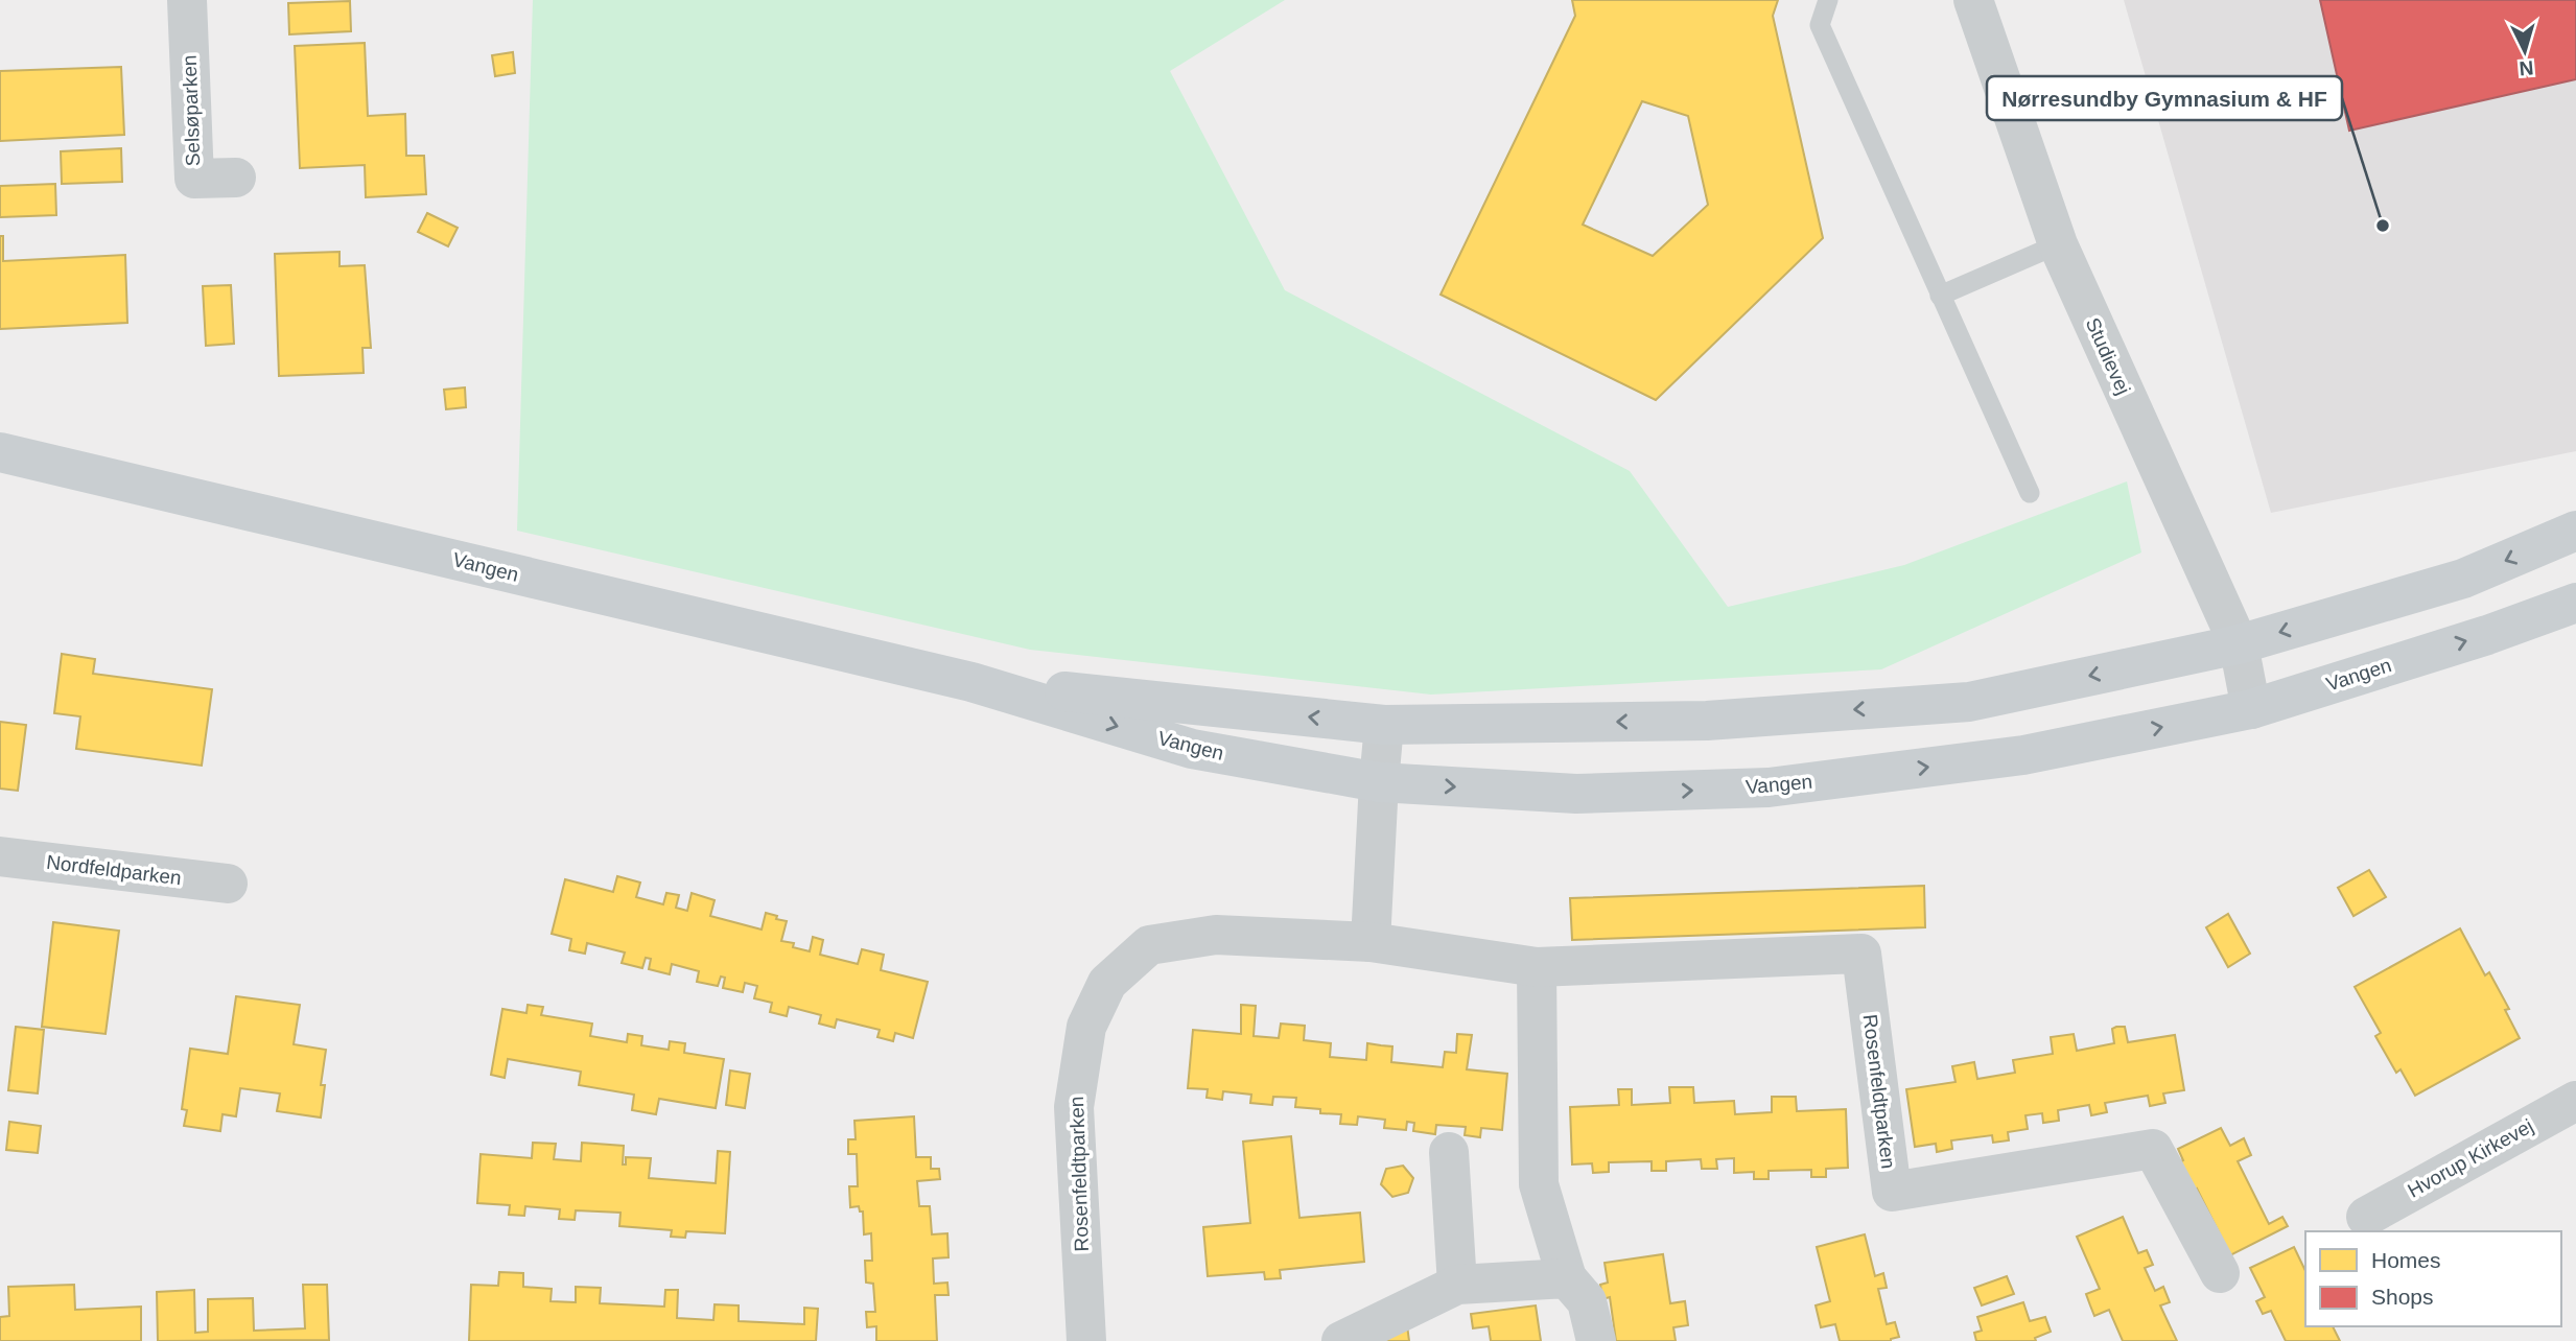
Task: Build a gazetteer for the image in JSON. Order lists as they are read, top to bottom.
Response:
{
  "streets": {
    "street": [
      "Selsøparken",
      "Studievej",
      "Vangen",
      "Nordfeldparken",
      "Rosenfeldtparken",
      "Hvorup Kirkevej"
    ]
  },
  "crossings": [
    ["Studievej", "Vangen"]
  ],
  "places": ["Nørresundby Gymnasium & HF"],
  "legend": ["Homes", "Shops"],
  "north": "bottom"
}
